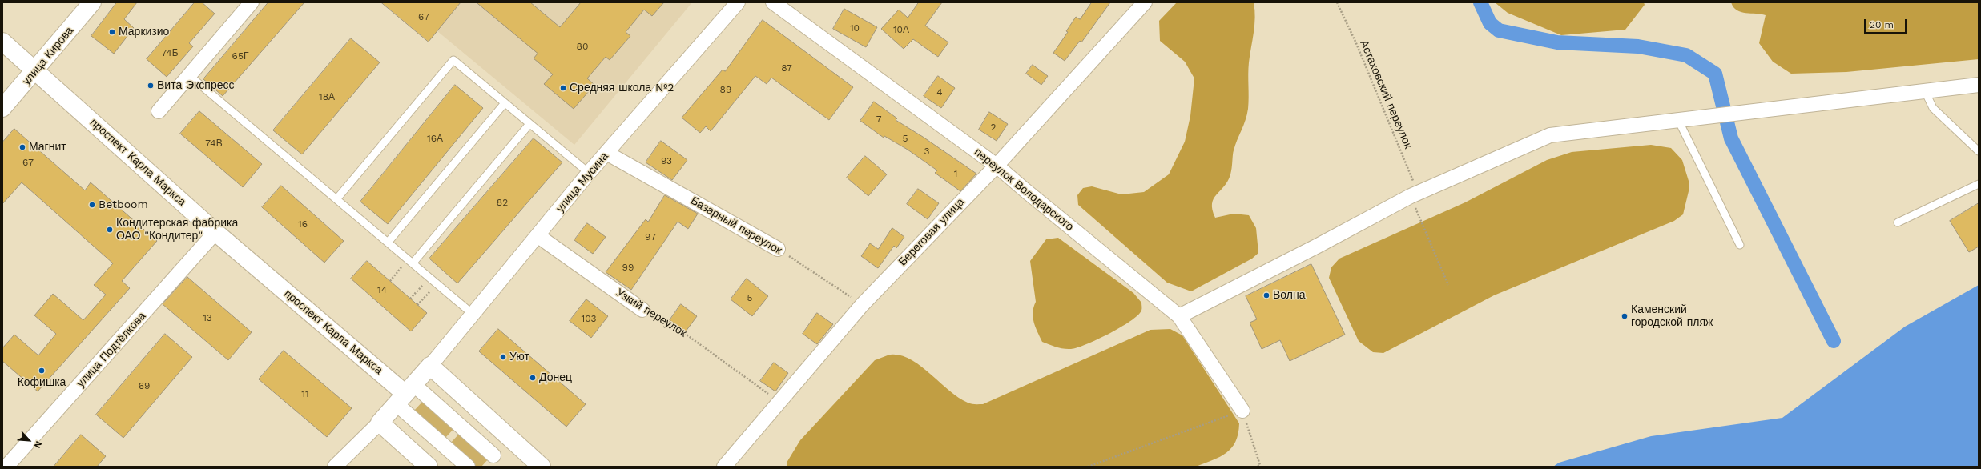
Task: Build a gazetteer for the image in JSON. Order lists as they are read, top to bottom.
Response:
{
  "streets": {
    "street": [
      "улица Кирова",
      "проспект Карла Маркса",
      "улица Мусина",
      "переулок Володарского",
      "Базарный переулок",
      "Береговая улица",
      "Узкий переулок",
      "улица Подтёлкова"
    ],
    "path": ["Астаховский переулок"]
  },
  "crossings": [
    ["улица Кирова", "проспект Карла Маркса"],
    ["проспект Карла Маркса", "улица Подтёлкова"],
    ["улица Мусина", "Базарный переулок"],
    ["улица Мусина", "Узкий переулок"],
    ["переулок Володарского", "Береговая улица"],
    ["Базарный переулок", "Береговая улица"],
    ["Береговая улица", "Узкий переулок"]
  ],
  "places": [
    "Маркизио",
    "Вита Экспресс",
    "Средняя школа №2",
    "Магнит",
    "Betboom",
    "Кондитерская фабрика ОАО \"Кондитер\"",
    "Волна",
    "Каменский городской пляж",
    "Уют",
    "Кофишка",
    "Донец"
  ],
  "house_numbers": [
    "67",
    "10",
    "10А",
    "80",
    "74Б",
    "65Г",
    "87",
    "89",
    "4",
    "18А",
    "7",
    "2",
    "16А",
    "5",
    "74В",
    "3",
    "93",
    "67",
    "1",
    "82",
    "16",
    "97",
    "99",
    "14",
    "5",
    "13",
    "103",
    "69",
    "11"
  ],
  "scale_bar": "20 m",
  "north": "bottom right"
}
